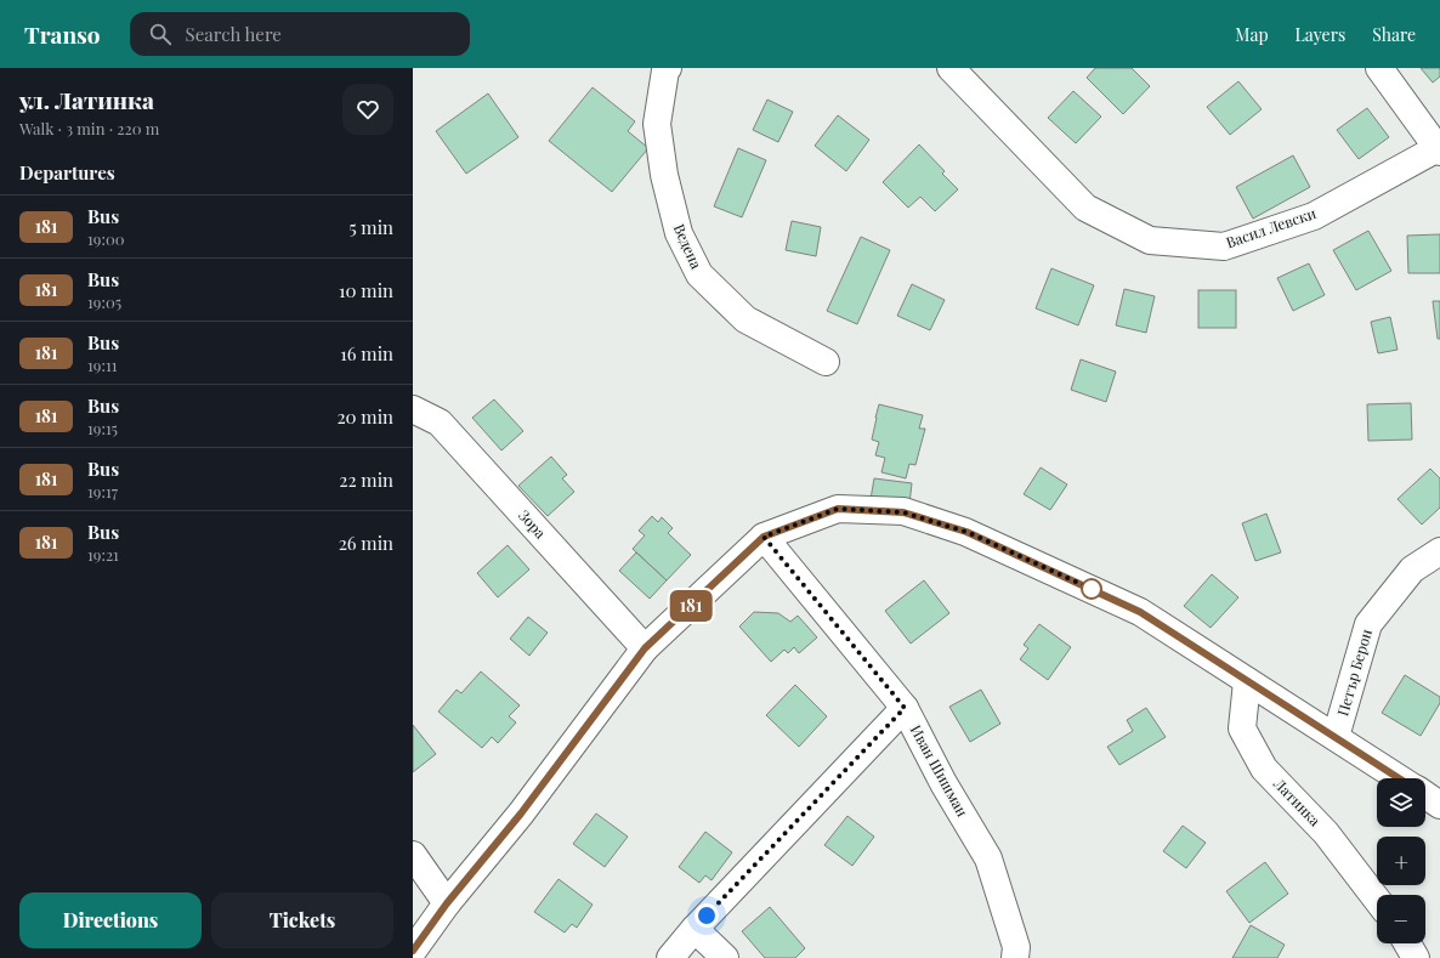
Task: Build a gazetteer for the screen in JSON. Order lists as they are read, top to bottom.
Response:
{
  "streets": {
    "street": [
      "Васил Левски",
      "Ведена",
      "Зора",
      "Петър Берон",
      "Иван Шишман",
      "Латинка"
    ]
  },
  "lines": ["bus line 181"],
  "page": {
    "header": "Transo",
    "search": "Search here",
    "nav": ["Map", "Layers", "Share"],
    "heading": [
      ["ул. Латинка", "Walk · 3 min · 220 m"],
      "Departures"
    ],
    "on_map": "181",
    "list": [
      {
        "mark": "181",
        "name": "Bus",
        "note": "19:00",
        "value": "5 min"
      },
      {
        "mark": "181",
        "name": "Bus",
        "note": "19:05",
        "value": "10 min"
      },
      {
        "mark": "181",
        "name": "Bus",
        "note": "19:11",
        "value": "16 min"
      },
      {
        "mark": "181",
        "name": "Bus",
        "note": "19:15",
        "value": "20 min"
      },
      {
        "mark": "181",
        "name": "Bus",
        "note": "19:17",
        "value": "22 min"
      },
      {
        "mark": "181",
        "name": "Bus",
        "note": "19:21",
        "value": "26 min"
      }
    ],
    "map_buttons": ["+", "−"],
    "buttons": ["Directions", "Tickets"]
  }
}
